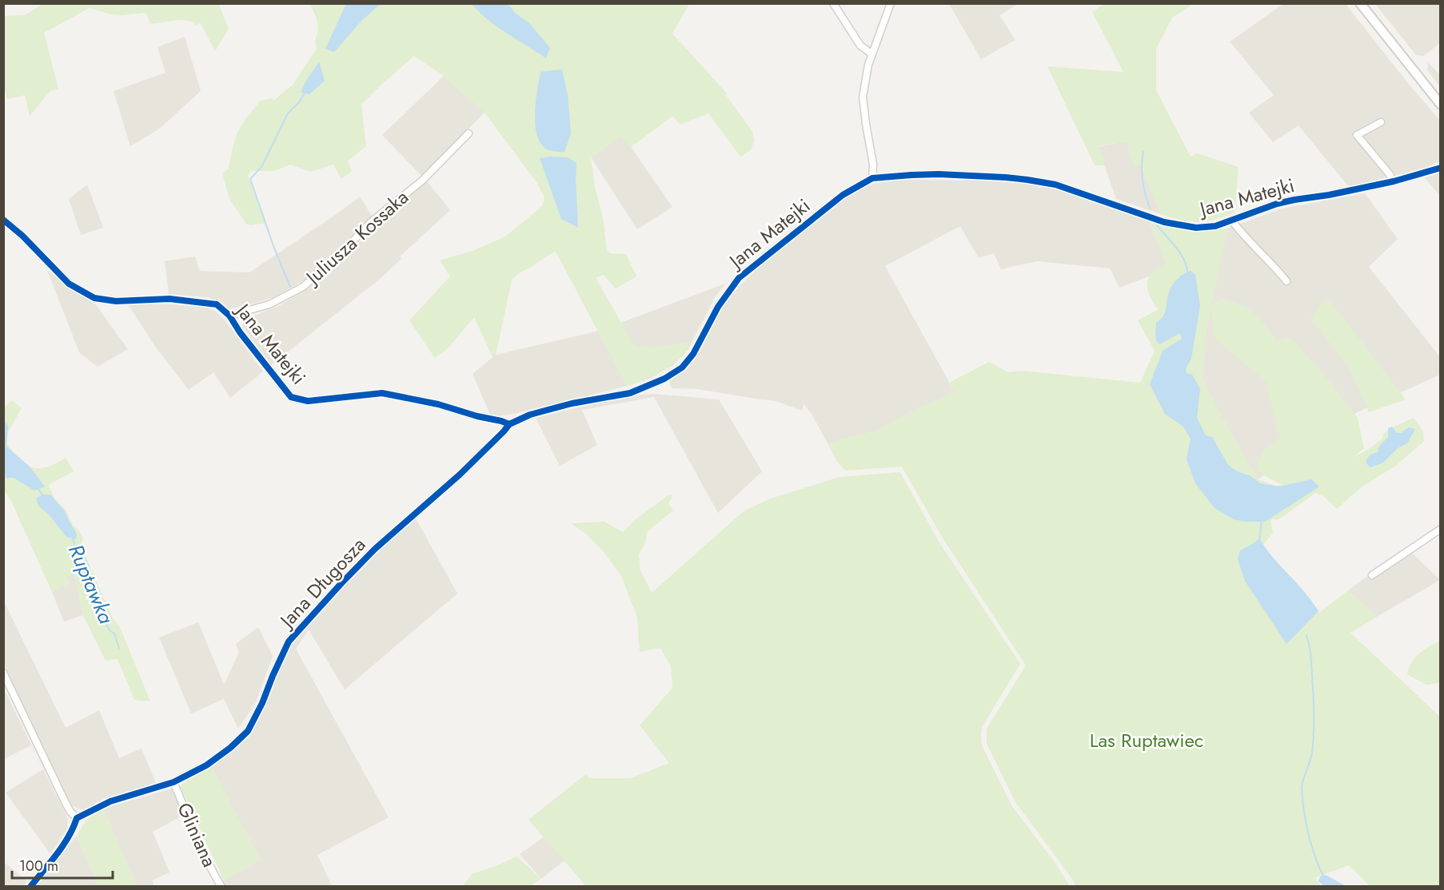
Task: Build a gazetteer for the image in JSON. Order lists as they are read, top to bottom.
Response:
{
  "streets": {
    "street": [
      "Jana Matejki",
      "Juliusza Kossaka",
      "Jana Długosza",
      "Gliniana"
    ]
  },
  "crossings": [
    ["Jana Matejki", "Juliusza Kossaka"],
    ["Jana Matejki", "Jana Długosza"],
    ["Jana Długosza", "Gliniana"]
  ],
  "water": ["Ruptawka"],
  "parks": ["Las Ruptawiec"],
  "scale_bar": "100 m"
}
